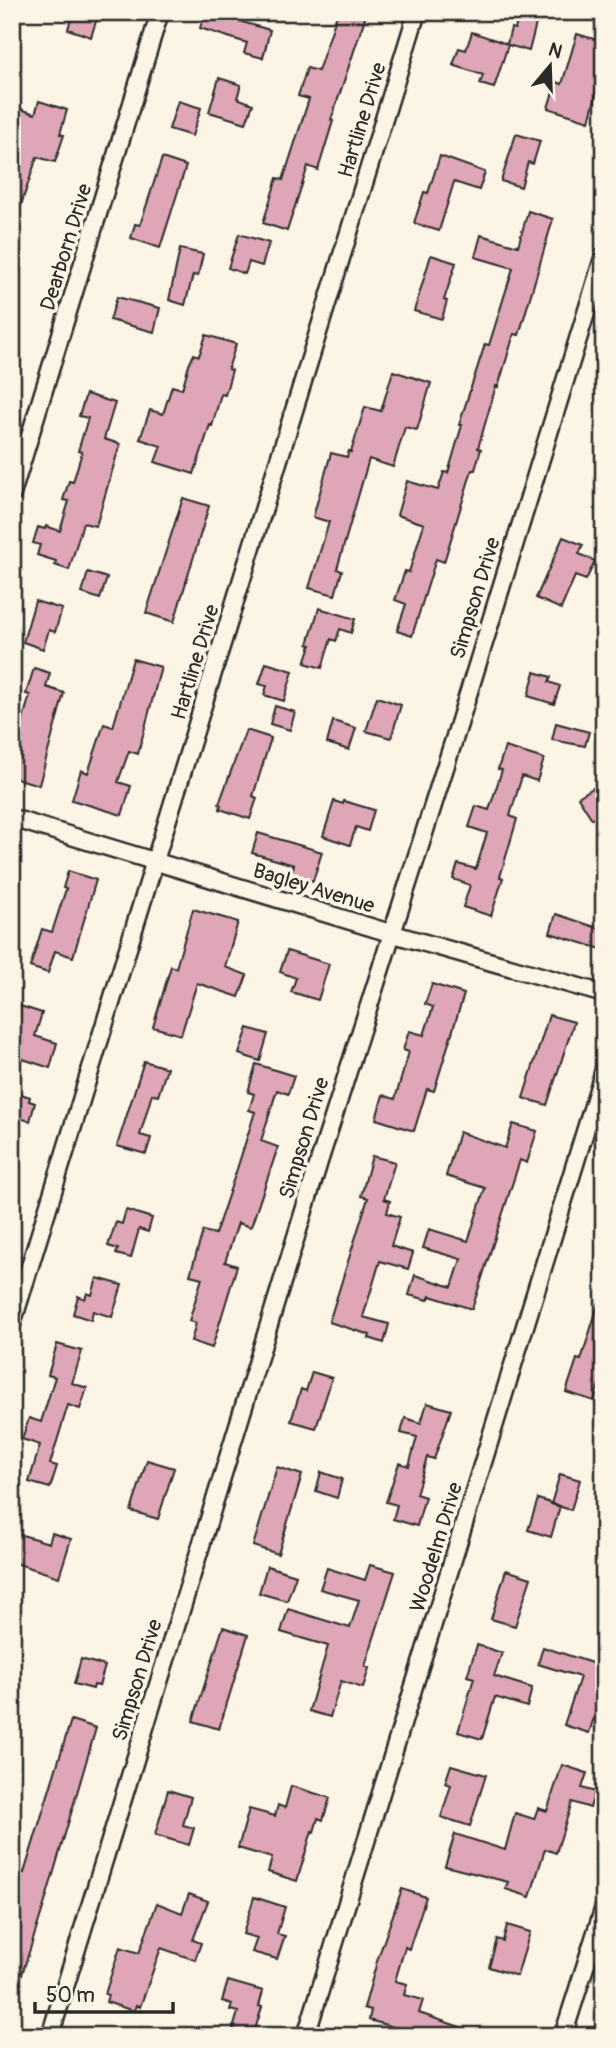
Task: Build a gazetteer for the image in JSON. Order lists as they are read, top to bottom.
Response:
{
  "streets": {
    "street": [
      "Hartline Drive",
      "Dearborn Drive",
      "Simpson Drive",
      "Bagley Avenue",
      "Woodelm Drive"
    ]
  },
  "crossings": [
    ["Hartline Drive", "Bagley Avenue"],
    ["Simpson Drive", "Bagley Avenue"]
  ],
  "scale_bar": "50 m",
  "north": "top"
}
